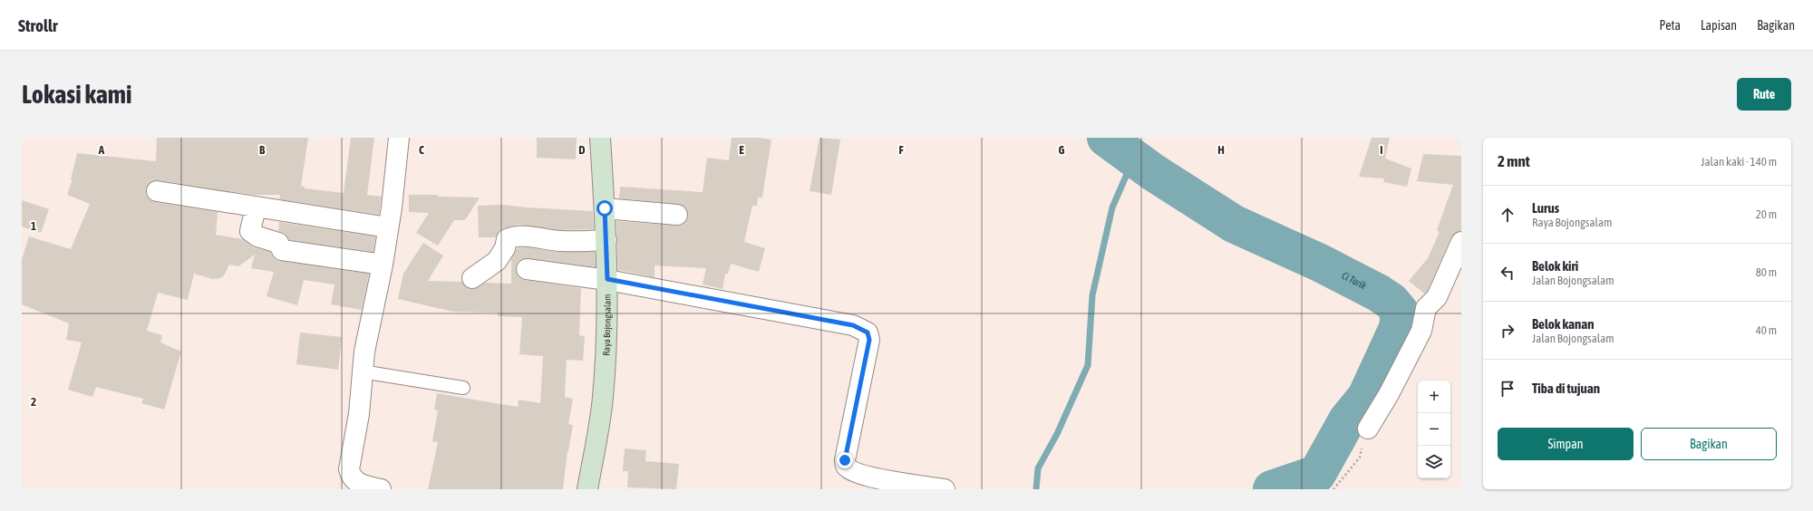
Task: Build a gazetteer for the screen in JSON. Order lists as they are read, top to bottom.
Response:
{
  "streets": {
    "main road": ["Raya Bojongsalam"]
  },
  "water": ["Ci Tarik"],
  "page": {
    "header": "Strollr",
    "nav": ["Peta", "Lapisan", "Bagikan"],
    "buttons": [
      "Rute",
      ["Simpan", "Bagikan"]
    ],
    "title": "Lokasi kami",
    "heading": ["2 mnt", "Jalan kaki · 140 m"],
    "list": [
      ["Lurus", "Raya Bojongsalam", "20 m"],
      ["Belok kiri", "Jalan Bojongsalam", "80 m"],
      ["Belok kanan", "Jalan Bojongsalam", "40 m"],
      "Tiba di tujuan"
    ],
    "map_buttons": ["+", "−"]
  },
  "grid": {
    "columns": [
      "A",
      "B",
      "C",
      "D",
      "E",
      "F",
      "G",
      "H",
      "I"
    ],
    "rows": ["1", "2"]
  }
}
